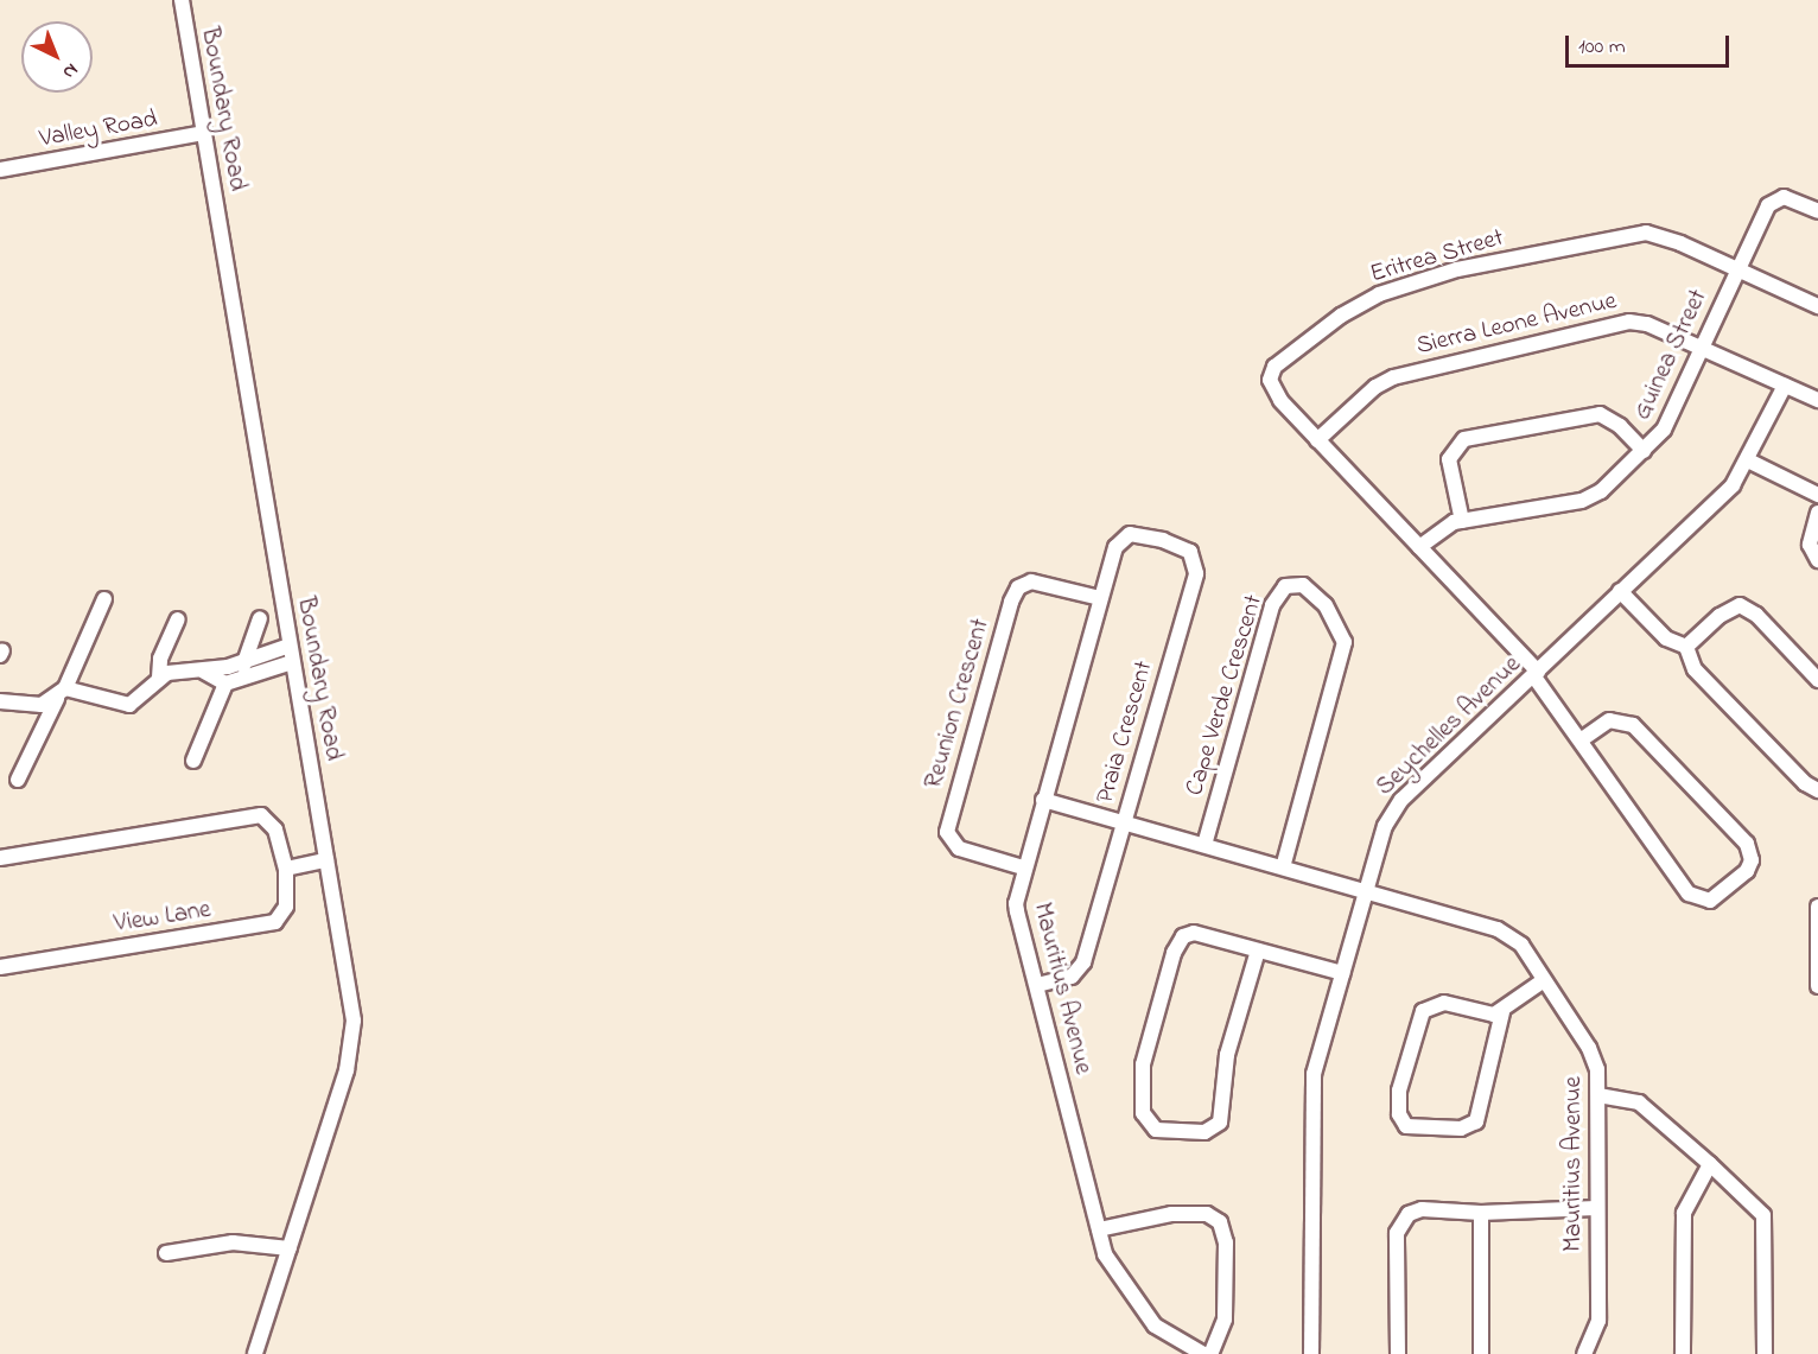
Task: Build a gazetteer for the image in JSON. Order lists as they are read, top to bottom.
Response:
{
  "streets": {
    "street": [
      "Boundary Road",
      "Valley Road",
      "Eritrea Street",
      "Sierra Leone Avenue",
      "Guinea Street",
      "Cape Verde Crescent",
      "Reunion Crescent",
      "Seychelles Avenue",
      "Praia Crescent",
      "View Lane",
      "Mauritius Avenue"
    ]
  },
  "crossings": [
    ["Boundary Road", "Valley Road"],
    ["Eritrea Street", "Sierra Leone Avenue"],
    ["Eritrea Street", "Guinea Street"],
    ["Eritrea Street", "Seychelles Avenue"],
    ["Sierra Leone Avenue", "Guinea Street"],
    ["Sierra Leone Avenue", "Seychelles Avenue"],
    ["Cape Verde Crescent", "Mauritius Avenue"],
    ["Reunion Crescent", "Mauritius Avenue"],
    ["Seychelles Avenue", "Mauritius Avenue"],
    ["Praia Crescent", "Mauritius Avenue"]
  ],
  "scale_bar": "100 m",
  "north": "bottom right"
}
